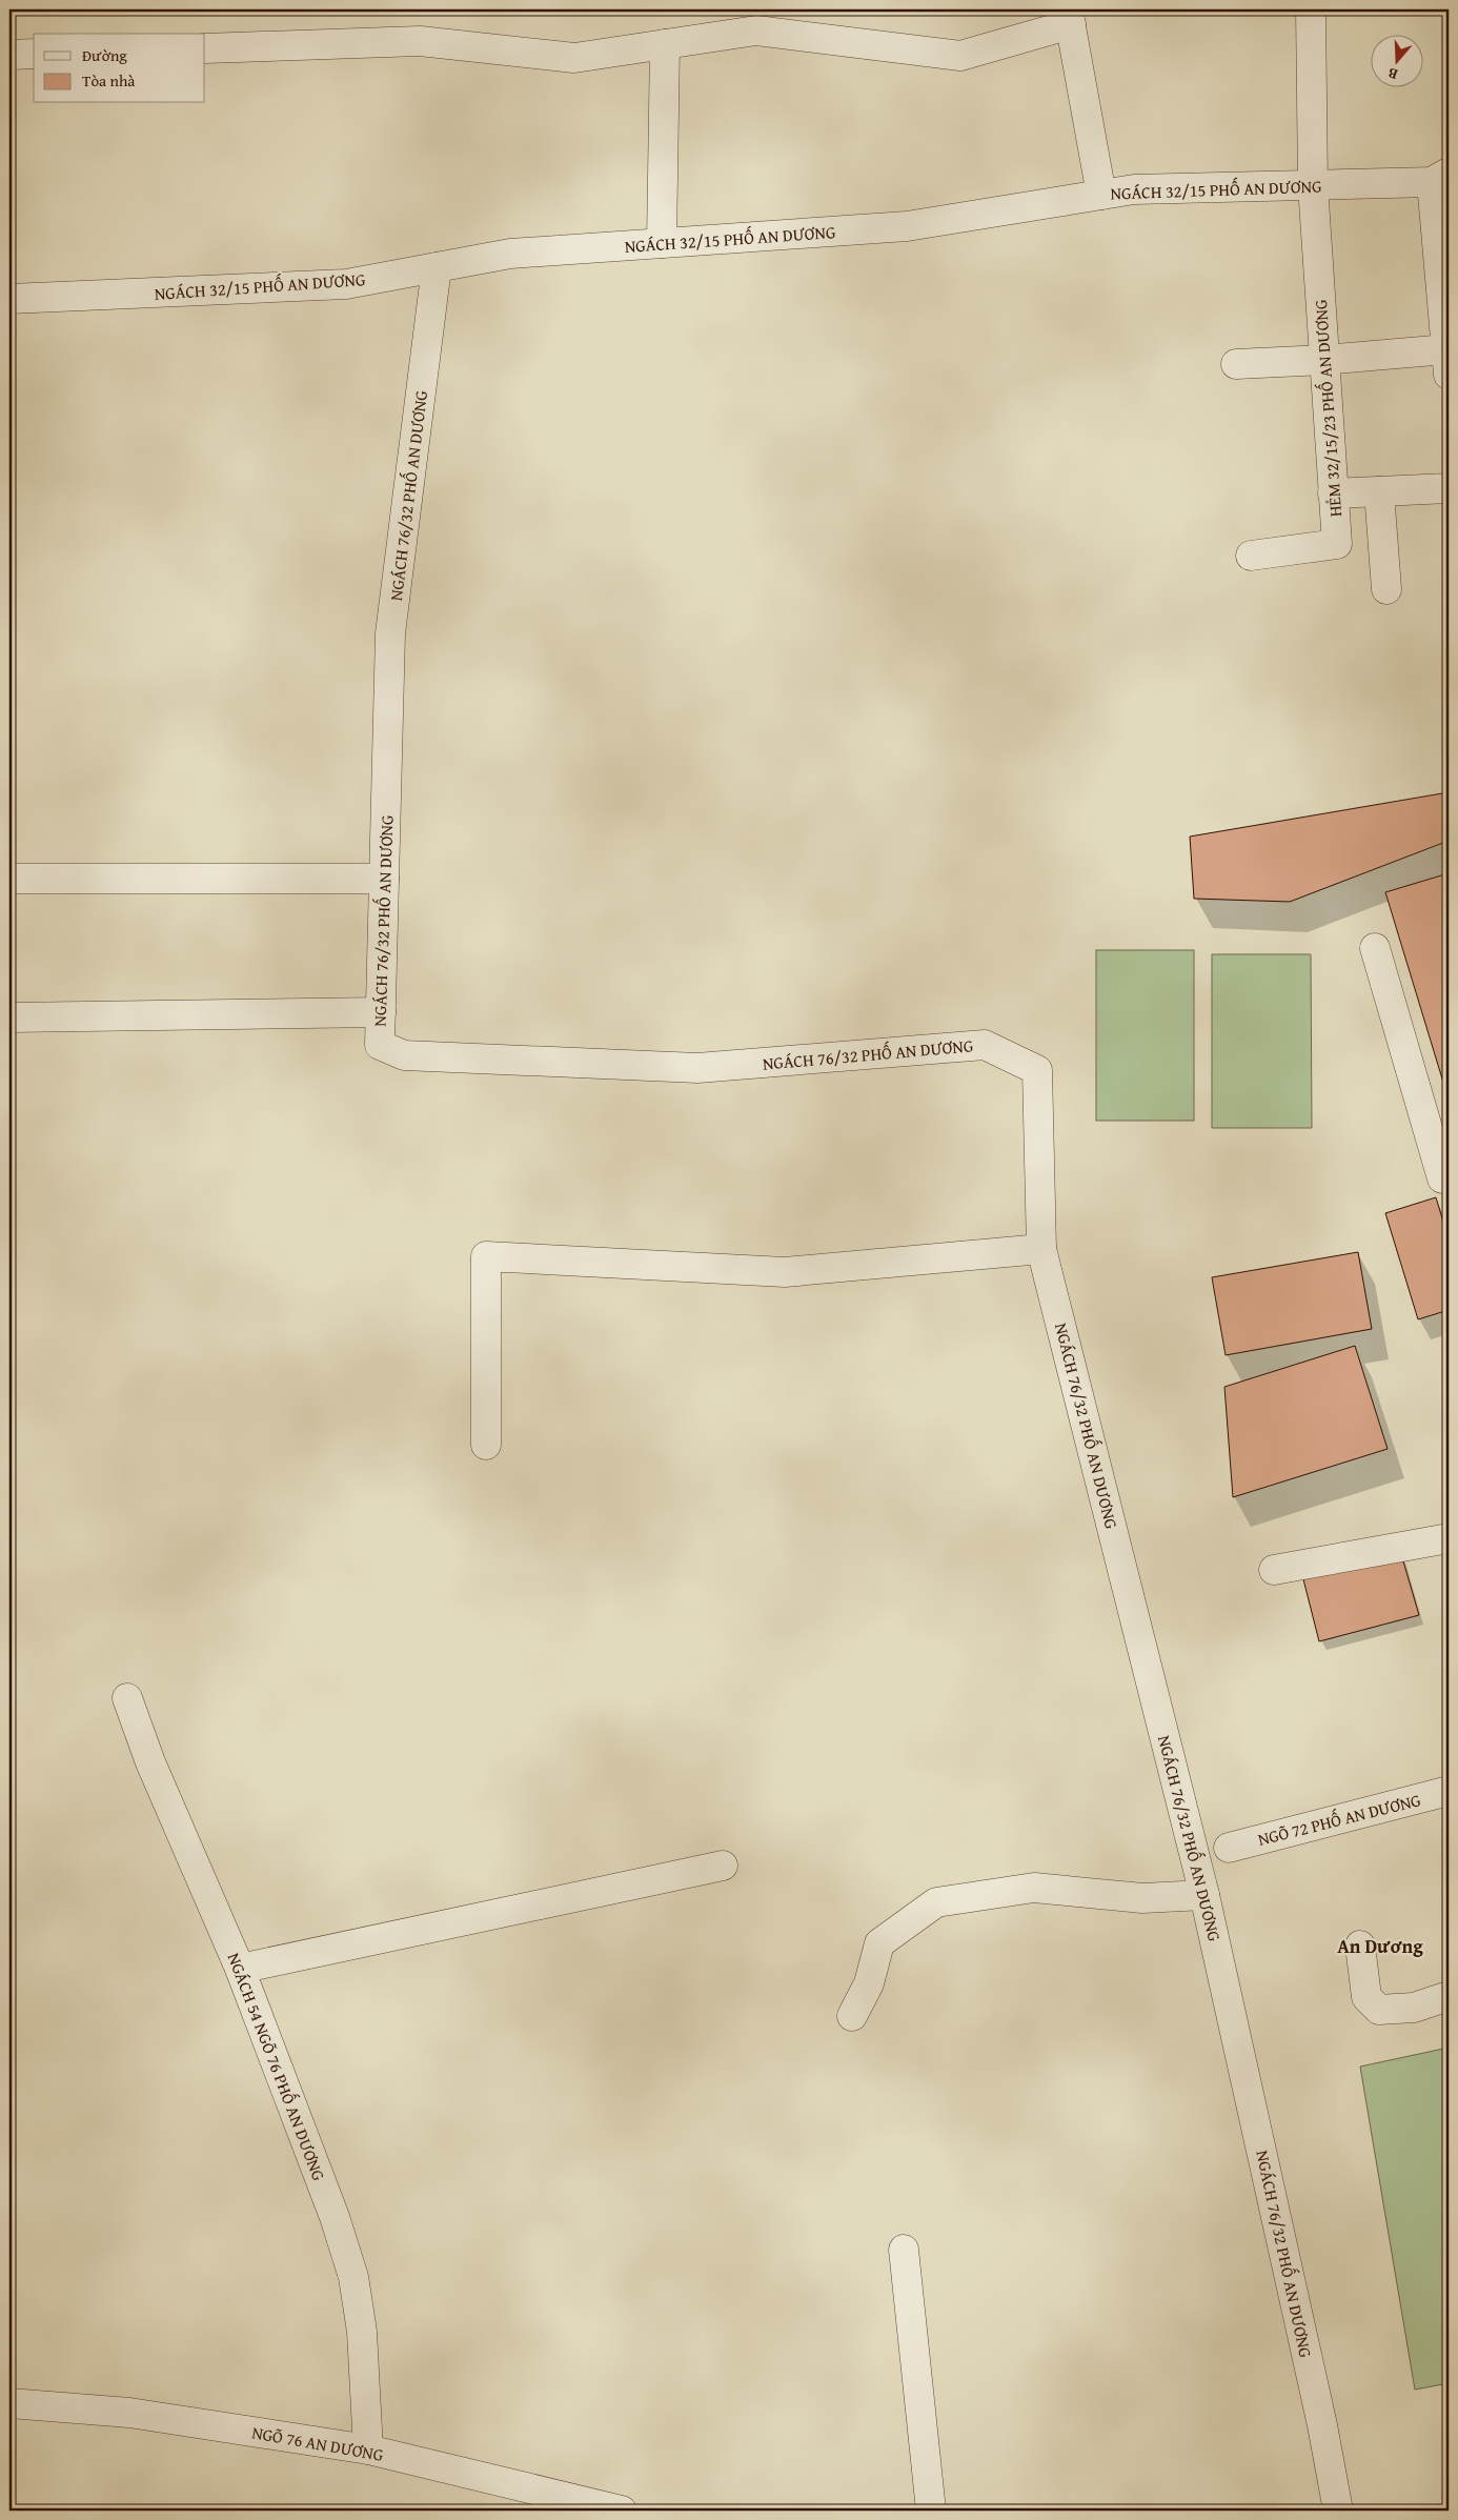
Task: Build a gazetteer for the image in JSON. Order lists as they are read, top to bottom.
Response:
{
  "streets": {
    "street": [
      "NGÁCH 32/15 PHỐ AN DƯƠNG",
      "HẺM 32/15/23 PHỐ AN DƯƠNG",
      "NGÁCH 76/32 PHỐ AN DƯƠNG",
      "NGÕ 72 PHỐ AN DƯƠNG",
      "NGÁCH 54 NGÕ 76 PHỐ AN DƯƠNG",
      "NGÕ 76 AN DƯƠNG"
    ]
  },
  "crossings": [
    ["NGÁCH 32/15 PHỐ AN DƯƠNG", "HẺM 32/15/23 PHỐ AN DƯƠNG"],
    ["NGÁCH 32/15 PHỐ AN DƯƠNG", "NGÁCH 76/32 PHỐ AN DƯƠNG"],
    ["NGÁCH 54 NGÕ 76 PHỐ AN DƯƠNG", "NGÕ 76 AN DƯƠNG"]
  ],
  "districts": ["An Dương"],
  "legend": ["Đường", "Tòa nhà"],
  "north": "bottom"
}
